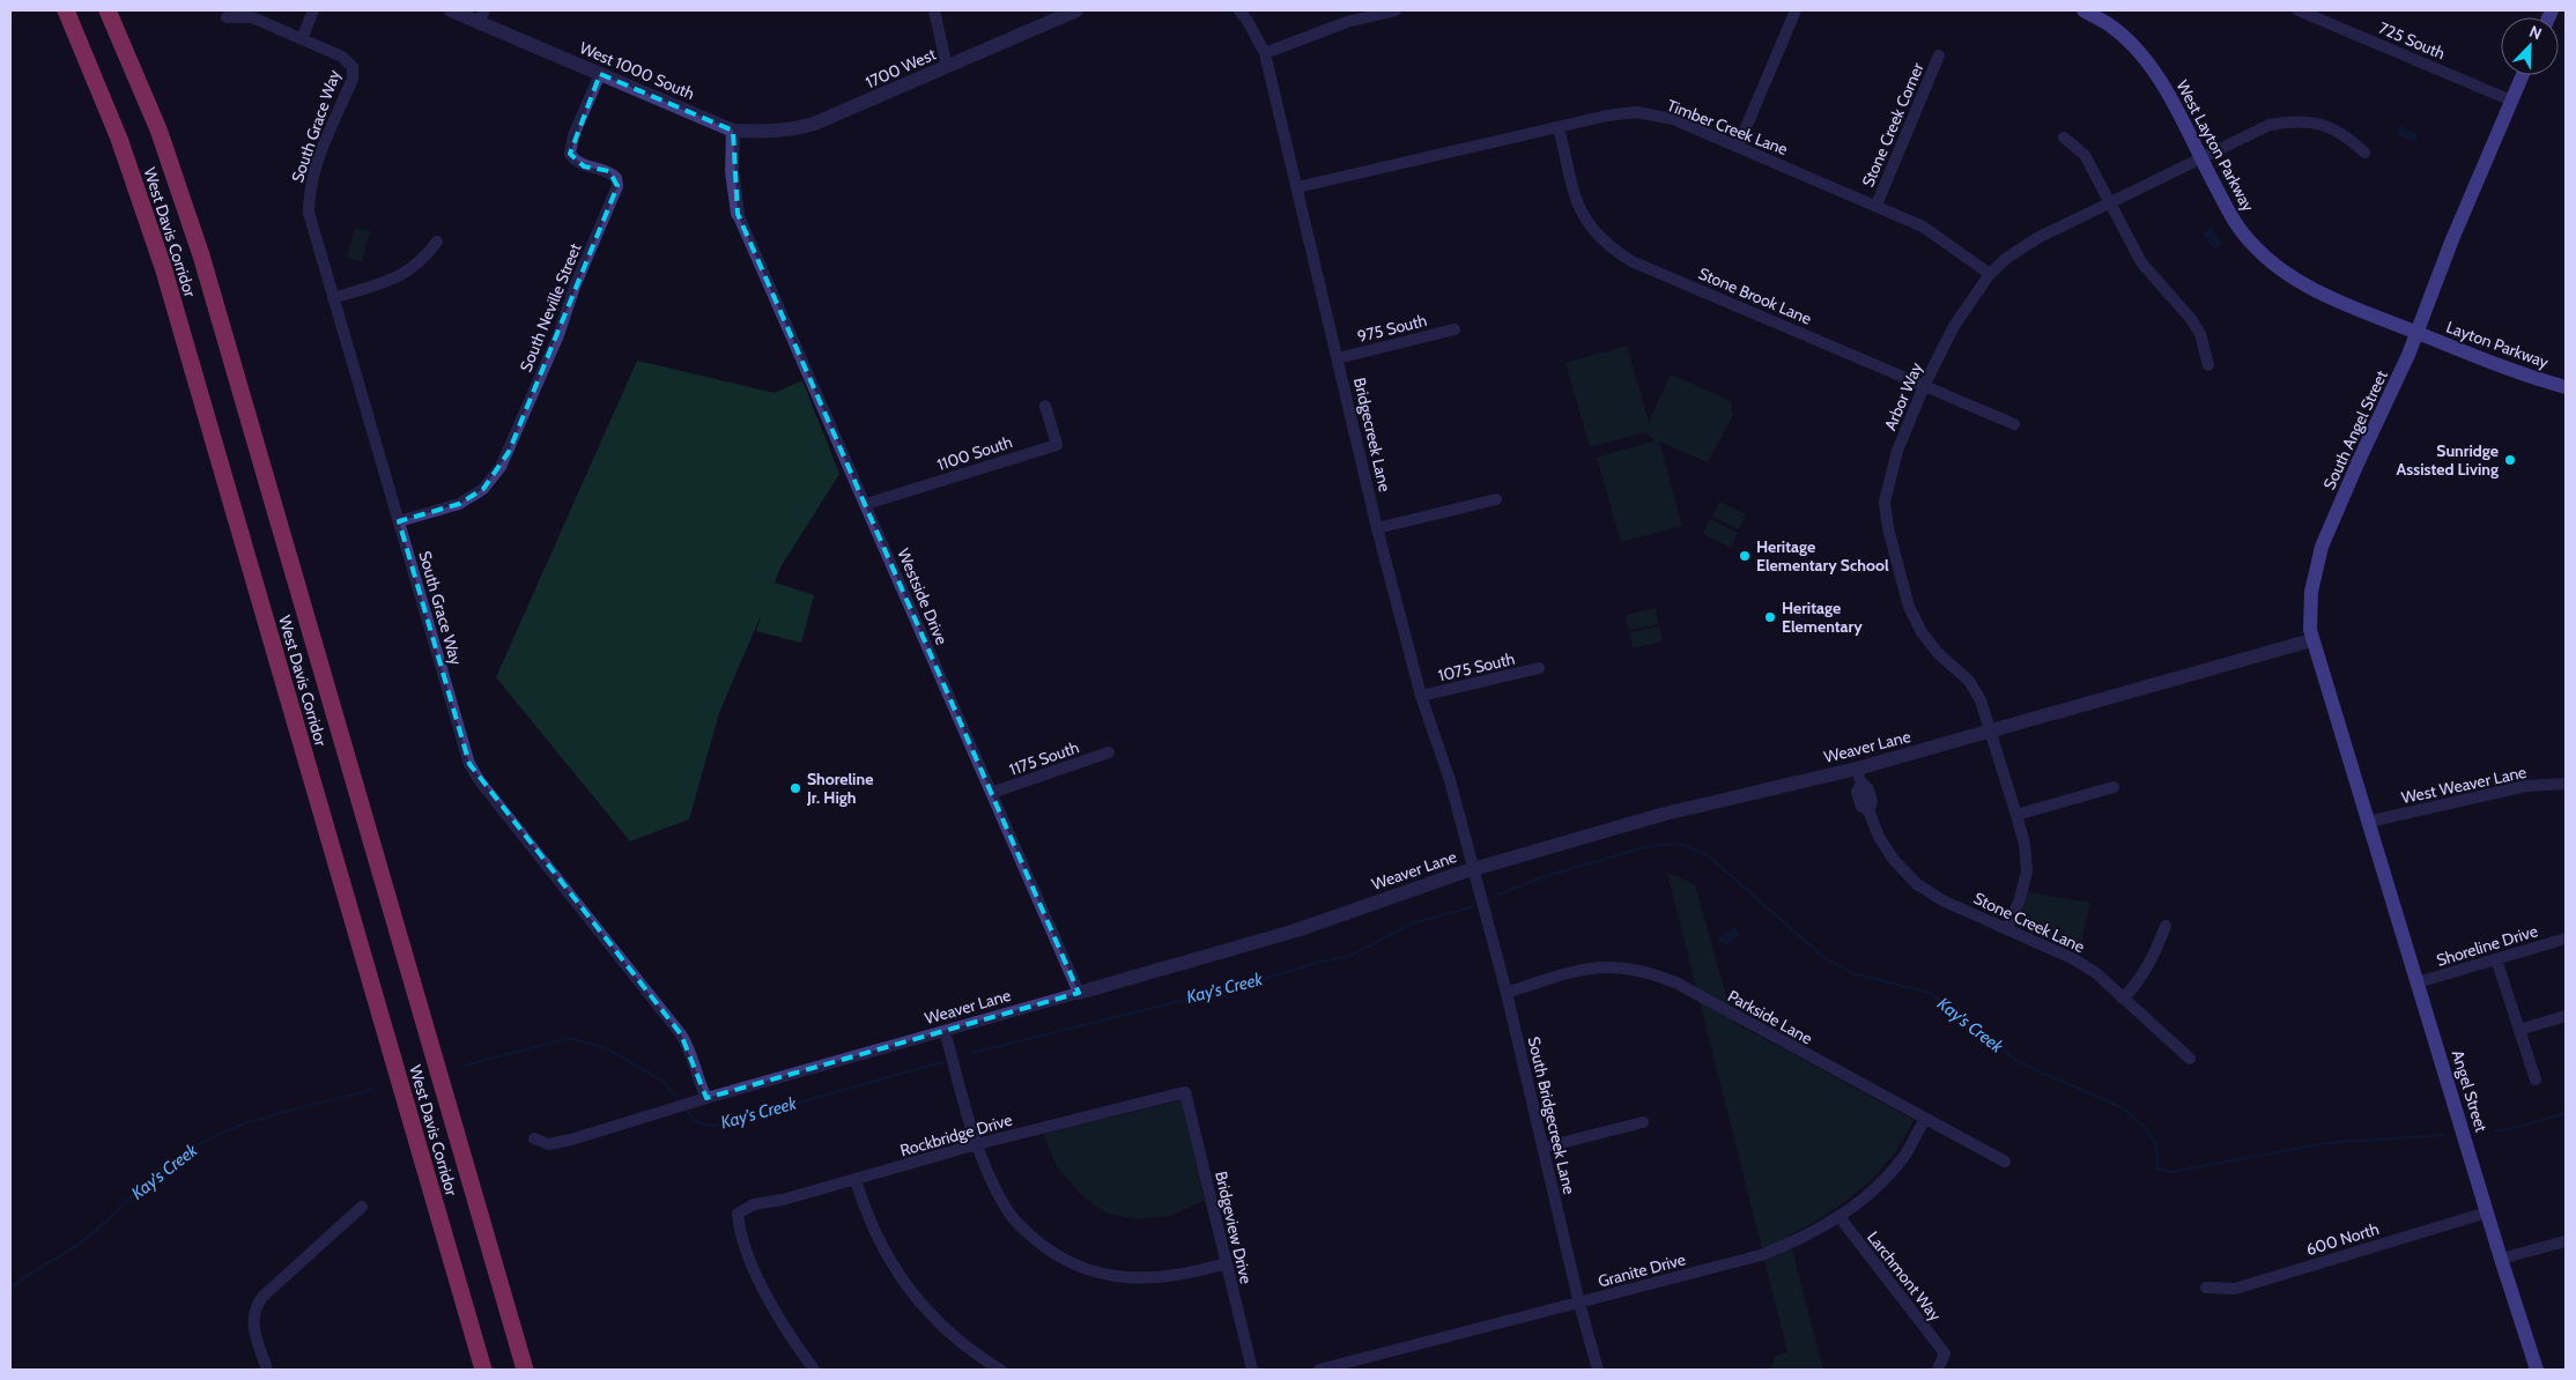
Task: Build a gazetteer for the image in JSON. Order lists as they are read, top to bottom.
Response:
{
  "streets": {
    "highway": ["West Davis Corridor"],
    "main road": [
      "West Layton Parkway",
      "Layton Parkway",
      "South Angel Street",
      "Angel Street"
    ],
    "street": [
      "725 South",
      "1700 West",
      "West 1000 South",
      "Stone Creek Corner",
      "South Grace Way",
      "Timber Creek Lane",
      "Stone Brook Lane",
      "South Neville Street",
      "975 South",
      "Arbor Way",
      "Bridgecreek Lane",
      "1100 South",
      "Westside Drive",
      "1075 South",
      "Weaver Lane",
      "1175 South",
      "West Weaver Lane",
      "Stone Creek Lane",
      "Shoreline Drive",
      "Parkside Lane",
      "South Bridgecreek Lane",
      "Rockbridge Drive",
      "Bridgeview Drive",
      "600 North",
      "Granite Drive",
      "Larchmont Way"
    ]
  },
  "crossings": [
    ["725 South", "South Angel Street"],
    ["1700 West", "West 1000 South"],
    ["West 1000 South", "South Neville Street"],
    ["Stone Creek Corner", "Timber Creek Lane"],
    ["South Grace Way", "South Neville Street"],
    ["South Grace Way", "Weaver Lane"],
    ["Timber Creek Lane", "Stone Brook Lane"],
    ["Timber Creek Lane", "Arbor Way"],
    ["Timber Creek Lane", "Bridgecreek Lane"],
    ["West Layton Parkway", "Layton Parkway"],
    ["West Layton Parkway", "Arbor Way"],
    ["West Layton Parkway", "South Angel Street"],
    ["Stone Brook Lane", "Arbor Way"],
    ["975 South", "Bridgecreek Lane"],
    ["Layton Parkway", "South Angel Street"],
    ["Arbor Way", "Weaver Lane"],
    ["Arbor Way", "Stone Creek Lane"],
    ["South Angel Street", "Weaver Lane"],
    ["South Angel Street", "West Weaver Lane"],
    ["South Angel Street", "Angel Street"],
    ["Bridgecreek Lane", "1075 South"],
    ["Bridgecreek Lane", "Weaver Lane"],
    ["Bridgecreek Lane", "South Bridgecreek Lane"],
    ["1100 South", "Westside Drive"],
    ["Westside Drive", "Weaver Lane"],
    ["Westside Drive", "1175 South"],
    ["Weaver Lane", "Stone Creek Lane"],
    ["Weaver Lane", "South Bridgecreek Lane"],
    ["West Weaver Lane", "Angel Street"],
    ["Shoreline Drive", "Angel Street"],
    ["Parkside Lane", "South Bridgecreek Lane"],
    ["Parkside Lane", "Granite Drive"],
    ["Angel Street", "600 North"],
    ["South Bridgecreek Lane", "Granite Drive"],
    ["Rockbridge Drive", "Bridgeview Drive"],
    ["Granite Drive", "Larchmont Way"]
  ],
  "water": ["Kay's Creek"],
  "places": [
    "Sunridge Assisted Living",
    "Heritage Elementary School",
    "Heritage Elementary",
    "Shoreline Jr. High"
  ],
  "north": "top right"
}
